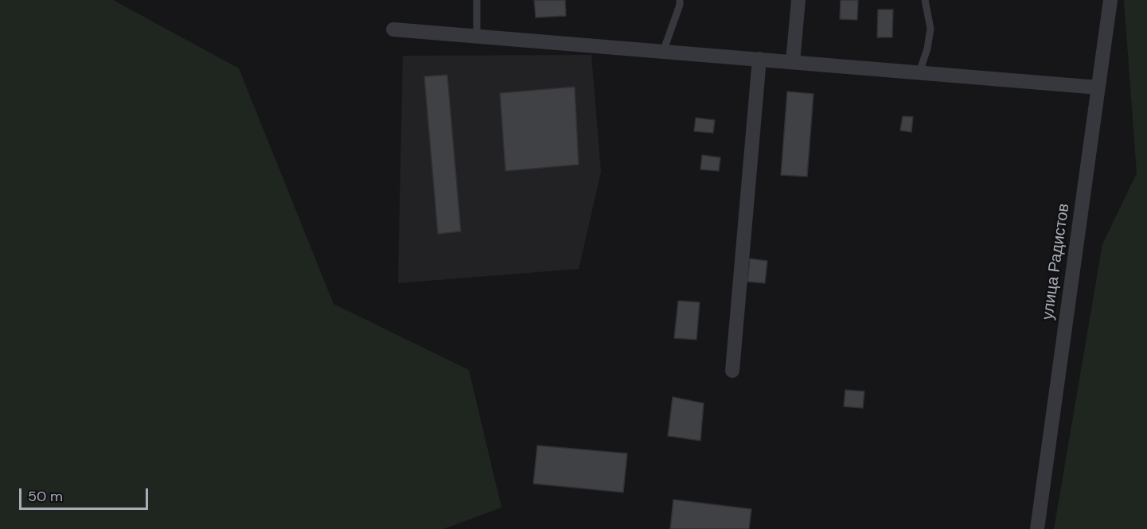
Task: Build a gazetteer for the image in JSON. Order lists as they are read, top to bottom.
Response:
{
  "streets": {
    "street": ["улица Радистов"]
  },
  "scale_bar": "50 m"
}
